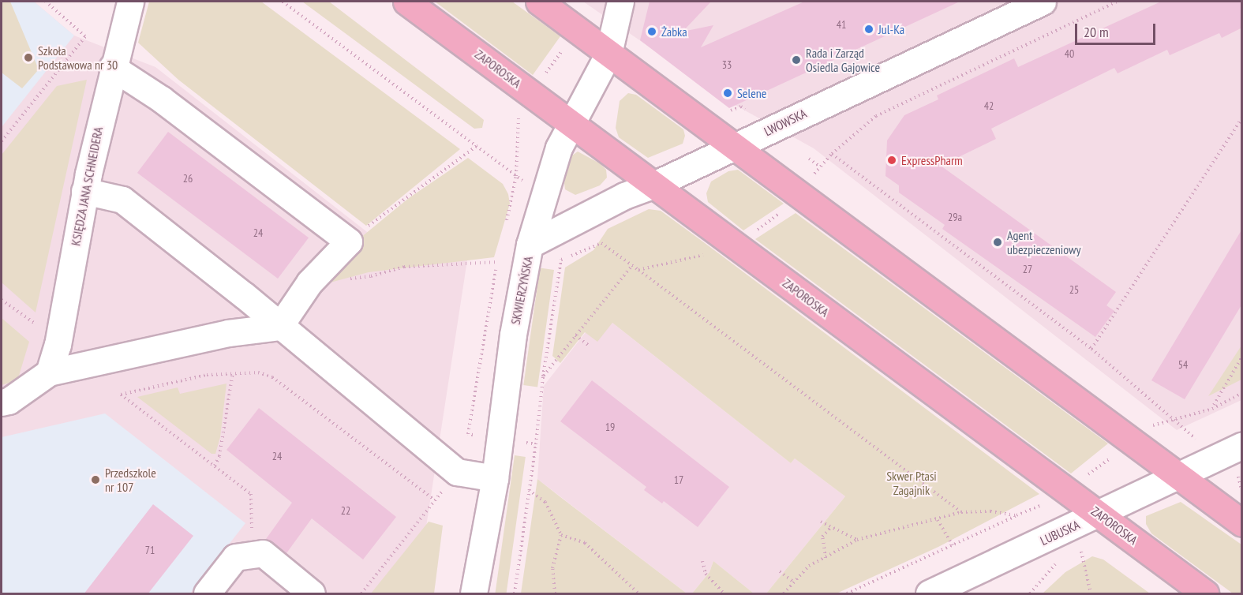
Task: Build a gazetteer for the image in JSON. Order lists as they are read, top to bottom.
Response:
{
  "streets": {
    "main road": ["ZAPOROSKA"],
    "street": [
      "LWOWSKA",
      "KSIĘDZA JANA SCHNEIDERA",
      "SKWIERZYŃSKA",
      "LUBUSKA"
    ]
  },
  "crossings": [
    ["ZAPOROSKA", "LWOWSKA"],
    ["ZAPOROSKA", "SKWIERZYŃSKA"],
    ["ZAPOROSKA", "LUBUSKA"],
    ["LWOWSKA", "SKWIERZYŃSKA"]
  ],
  "parks": ["Skwer Ptasi Zagajnik"],
  "places": [
    "Jul-Ka",
    "Żabka",
    "Szkoła Podstawowa nr 30",
    "Rada i Zarząd Osiedla Gajowice",
    "Selene",
    "ExpressPharm",
    "Agent ubezpieczeniowy",
    "Przedszkole nr 107"
  ],
  "house_numbers": [
    "41",
    "40",
    "33",
    "42",
    "26",
    "29a",
    "24",
    "27",
    "25",
    "54",
    "19",
    "24",
    "17",
    "22",
    "71"
  ],
  "scale_bar": "20 m"
}
